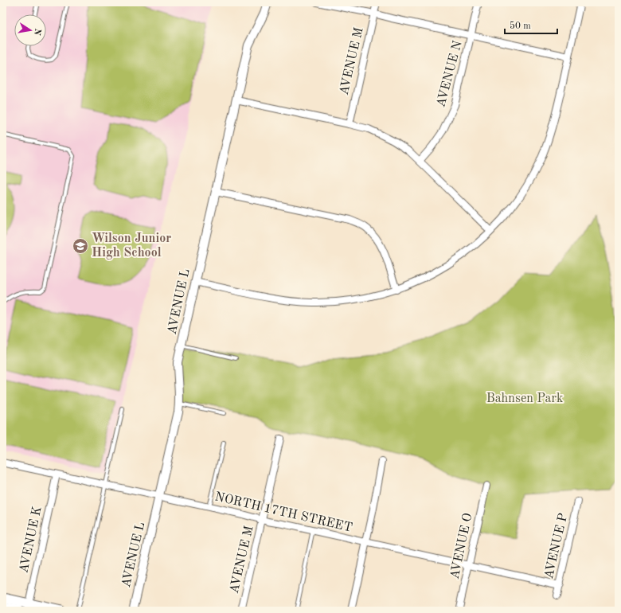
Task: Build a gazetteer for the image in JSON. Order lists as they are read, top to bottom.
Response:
{
  "streets": {
    "street": [
      "AVENUE M",
      "AVENUE N",
      "AVENUE L",
      "NORTH 17TH STREET",
      "AVENUE K",
      "AVENUE O",
      "AVENUE P"
    ]
  },
  "crossings": [
    ["AVENUE M", "NORTH 17TH STREET"],
    ["AVENUE L", "NORTH 17TH STREET"],
    ["NORTH 17TH STREET", "AVENUE K"],
    ["NORTH 17TH STREET", "AVENUE O"],
    ["NORTH 17TH STREET", "AVENUE P"]
  ],
  "parks": ["Bahnsen Park"],
  "places": {
    "school or university": ["Wilson Junior High School"]
  },
  "scale_bar": "50 m",
  "north": "right"
}
